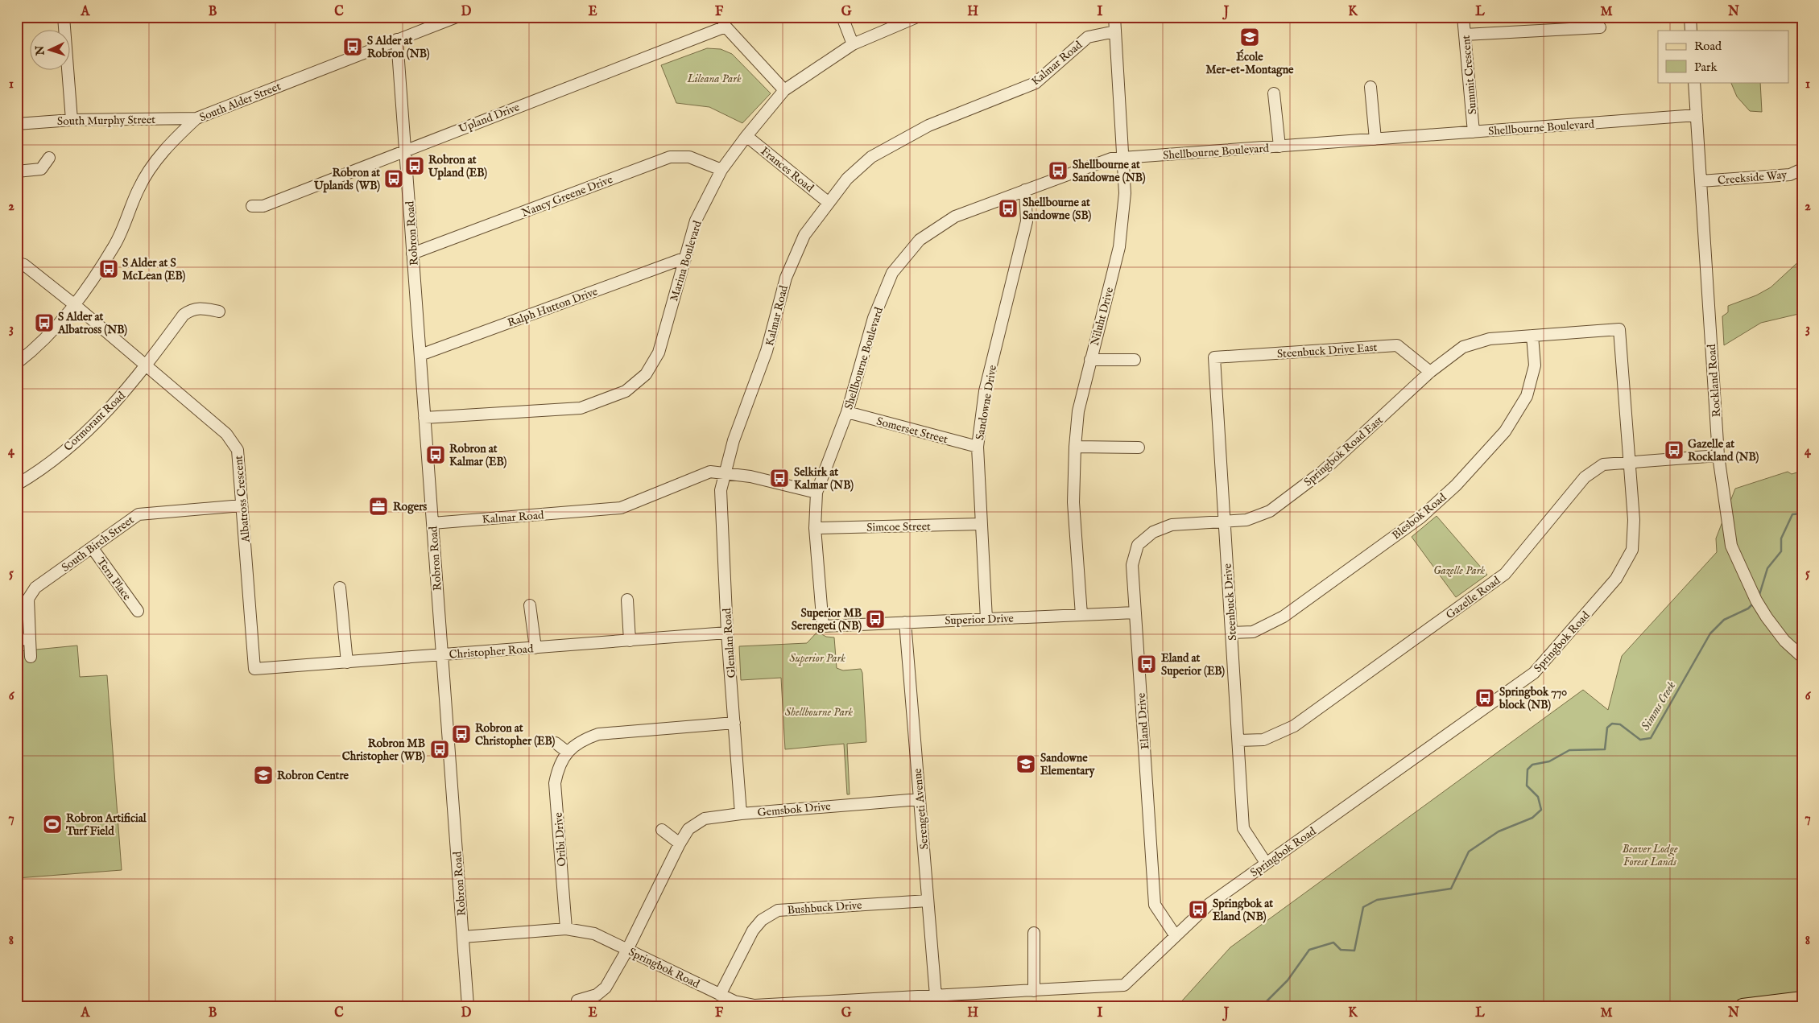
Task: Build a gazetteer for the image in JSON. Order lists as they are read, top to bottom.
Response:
{
  "streets": {
    "street": [
      "Kalmar Road",
      "Summit Crescent",
      "South Alder Street",
      "Upland Drive",
      "South Murphy Street",
      "Shellbourne Boulevard",
      "Frances Road",
      "Creekside Way",
      "Nancy Greene Drive",
      "Robron Road",
      "Marina Boulevard",
      "Ralph Hutton Drive",
      "Niluht Drive",
      "Steenbuck Drive East",
      "Rockland Road",
      "Sandowne Drive",
      "Cormorant Road",
      "Somerset Street",
      "Springbok Road East",
      "Albatross Crescent",
      "Blesbok Road",
      "Simcoe Street",
      "South Birch Street",
      "Tern Place",
      "Gazelle Road",
      "Steenbuck Drive",
      "Superior Drive",
      "Springbok Road",
      "Glenalan Road",
      "Christopher Road",
      "Eland Drive",
      "Gemsbok Drive",
      "Serengeti Avenue",
      "Oribi Drive",
      "Bushbuck Drive"
    ]
  },
  "crossings": [
    ["Kalmar Road", "Frances Road"],
    ["Kalmar Road", "Robron Road"],
    ["Kalmar Road", "Niluht Drive"],
    ["Kalmar Road", "Glenalan Road"],
    ["Summit Crescent", "Shellbourne Boulevard"],
    ["South Alder Street", "South Murphy Street"],
    ["South Alder Street", "Robron Road"],
    ["South Alder Street", "Albatross Crescent"],
    ["Upland Drive", "Robron Road"],
    ["Shellbourne Boulevard", "Niluht Drive"],
    ["Shellbourne Boulevard", "Rockland Road"],
    ["Shellbourne Boulevard", "Sandowne Drive"],
    ["Shellbourne Boulevard", "Somerset Street"],
    ["Shellbourne Boulevard", "Simcoe Street"],
    ["Shellbourne Boulevard", "Superior Drive"],
    ["Frances Road", "Marina Boulevard"],
    ["Creekside Way", "Rockland Road"],
    ["Nancy Greene Drive", "Robron Road"],
    ["Nancy Greene Drive", "Marina Boulevard"],
    ["Robron Road", "Marina Boulevard"],
    ["Robron Road", "Ralph Hutton Drive"],
    ["Robron Road", "Springbok Road"],
    ["Robron Road", "Christopher Road"],
    ["Marina Boulevard", "Ralph Hutton Drive"],
    ["Niluht Drive", "Superior Drive"],
    ["Steenbuck Drive East", "Springbok Road East"],
    ["Steenbuck Drive East", "Steenbuck Drive"],
    ["Steenbuck Drive East", "Springbok Road"],
    ["Rockland Road", "Gazelle Road"],
    ["Sandowne Drive", "Somerset Street"],
    ["Sandowne Drive", "Simcoe Street"],
    ["Sandowne Drive", "Superior Drive"],
    ["Cormorant Road", "Albatross Crescent"],
    ["Springbok Road East", "Steenbuck Drive"],
    ["Springbok Road East", "Springbok Road"],
    ["Springbok Road East", "Eland Drive"],
    ["Albatross Crescent", "South Birch Street"],
    ["Albatross Crescent", "Christopher Road"],
    ["Blesbok Road", "Steenbuck Drive"],
    ["Blesbok Road", "Springbok Road"],
    ["South Birch Street", "Tern Place"],
    ["Gazelle Road", "Steenbuck Drive"],
    ["Gazelle Road", "Springbok Road"],
    ["Steenbuck Drive", "Springbok Road"],
    ["Steenbuck Drive", "Eland Drive"],
    ["Superior Drive", "Eland Drive"],
    ["Superior Drive", "Serengeti Avenue"],
    ["Springbok Road", "Eland Drive"],
    ["Springbok Road", "Gemsbok Drive"],
    ["Springbok Road", "Serengeti Avenue"],
    ["Springbok Road", "Oribi Drive"],
    ["Springbok Road", "Bushbuck Drive"],
    ["Glenalan Road", "Christopher Road"],
    ["Glenalan Road", "Gemsbok Drive"],
    ["Glenalan Road", "Oribi Drive"],
    ["Gemsbok Drive", "Serengeti Avenue"],
    ["Serengeti Avenue", "Bushbuck Drive"]
  ],
  "water": ["Simms Creek"],
  "parks": [
    "Lileana Park",
    "Gazelle Park",
    "Superior Park",
    "Shellbourne Park",
    "Beaver Lodge Forest Lands"
  ],
  "places": {
    "school or university": ["École Mer-et-Montagne", "Sandowne Elementary", "Robron Centre"],
    "bus stop": [
      "S Alder at Robron (NB)",
      "Robron at Upland (EB)",
      "Shellbourne at Sandowne (NB)",
      "Robron at Uplands (WB)",
      "Shellbourne at Sandowne (SB)",
      "S Alder at S McLean (EB)",
      "S Alder at Albatross (NB)",
      "Gazelle at Rockland (NB)",
      "Robron at Kalmar (EB)",
      "Selkirk at Kalmar (NB)",
      "Superior MB Serengeti (NB)",
      "Eland at Superior (EB)",
      "Springbok 770 block (NB)",
      "Robron at Christopher (EB)",
      "Robron MB Christopher (WB)",
      "Springbok at Eland (NB)"
    ],
    "office": ["Rogers"],
    "sports": ["Robron Artificial Turf Field"]
  },
  "legend": ["Road", "Park"],
  "north": "left",
  "grid": {
    "columns": [
      "A",
      "B",
      "C",
      "D",
      "E",
      "F",
      "G",
      "H",
      "I",
      "J",
      "K",
      "L",
      "M",
      "N"
    ],
    "rows": [
      "1",
      "2",
      "3",
      "4",
      "5",
      "6",
      "7",
      "8"
    ]
  }
}
